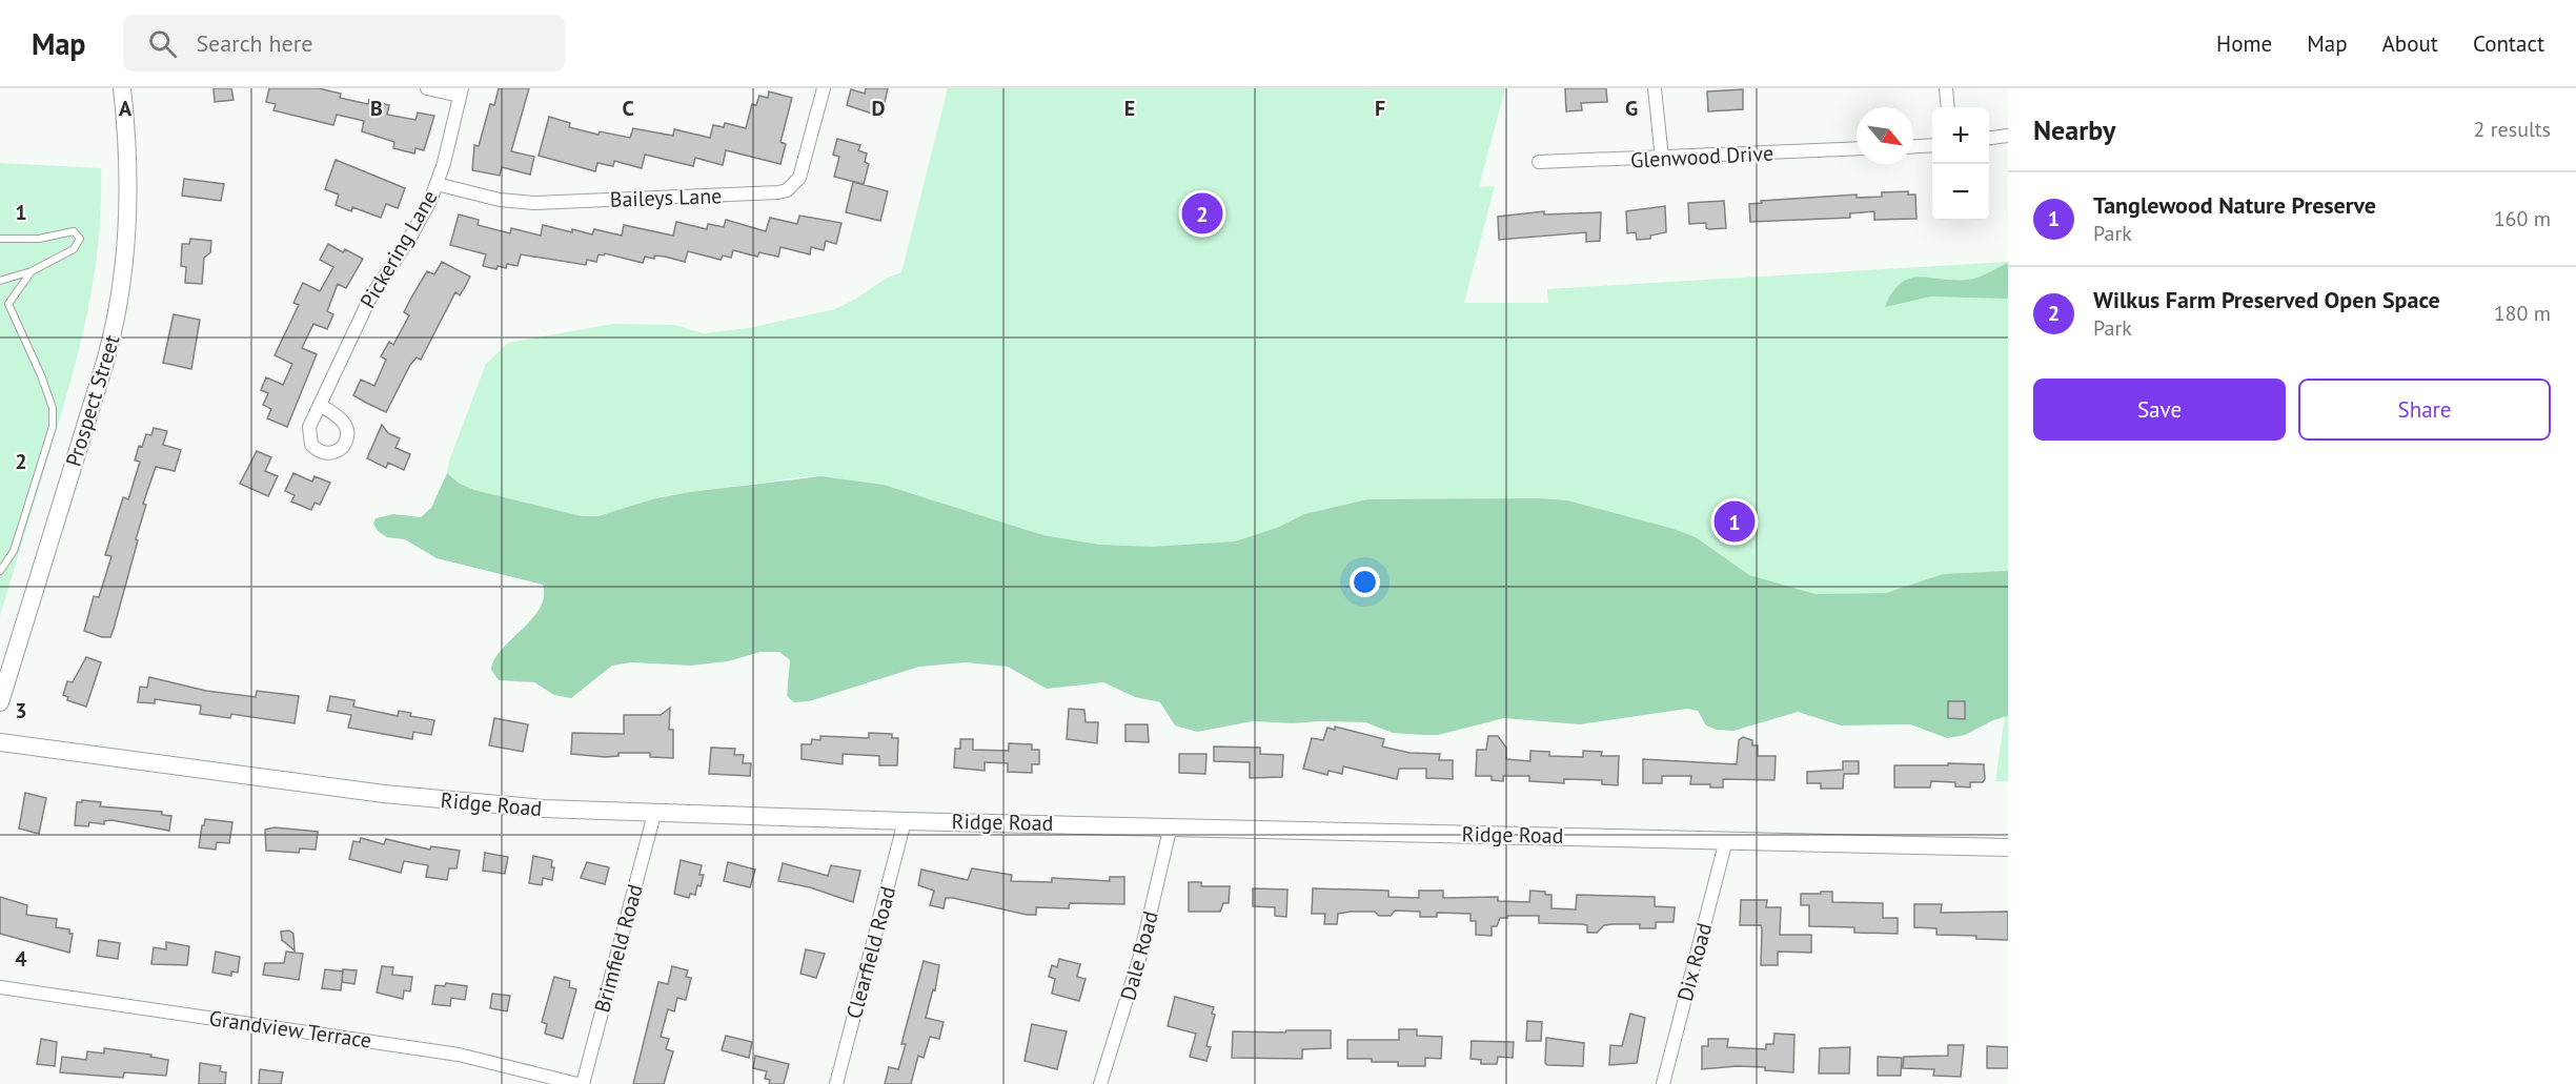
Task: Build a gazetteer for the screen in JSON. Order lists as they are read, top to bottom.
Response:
{
  "streets": {
    "street": [
      "Glenwood Drive",
      "Baileys Lane",
      "Pickering Lane",
      "Prospect Street",
      "Ridge Road",
      "Brimfield Road",
      "Clearfield Road",
      "Dale Road",
      "Dix Road",
      "Grandview Terrace"
    ]
  },
  "crossings": [
    ["Baileys Lane", "Pickering Lane"],
    ["Ridge Road", "Brimfield Road"],
    ["Ridge Road", "Clearfield Road"],
    ["Ridge Road", "Dale Road"],
    ["Ridge Road", "Dix Road"]
  ],
  "north": "bottom right",
  "page": {
    "header": "Map",
    "search": "Search here",
    "nav": [
      "Home",
      "Map",
      "About",
      "Contact"
    ],
    "heading": ["Nearby", "2 results"],
    "map_buttons": ["+", "−"],
    "list": [
      {
        "mark": "1",
        "name": "Tanglewood Nature Preserve",
        "note": "Park",
        "value": "160 m"
      },
      {
        "mark": "2",
        "name": "Wilkus Farm Preserved Open Space",
        "note": "Park",
        "value": "180 m"
      }
    ],
    "pins": ["2", "1"],
    "buttons": ["Save", "Share"]
  },
  "grid": {
    "columns": [
      "A",
      "B",
      "C",
      "D",
      "E",
      "F",
      "G"
    ],
    "rows": [
      "1",
      "2",
      "3",
      "4"
    ]
  }
}
